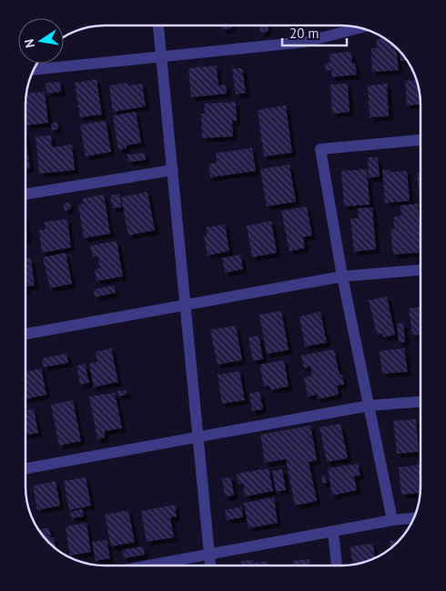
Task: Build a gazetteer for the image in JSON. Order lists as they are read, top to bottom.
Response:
{
  "scale_bar": "20 m",
  "north": "left"
}
